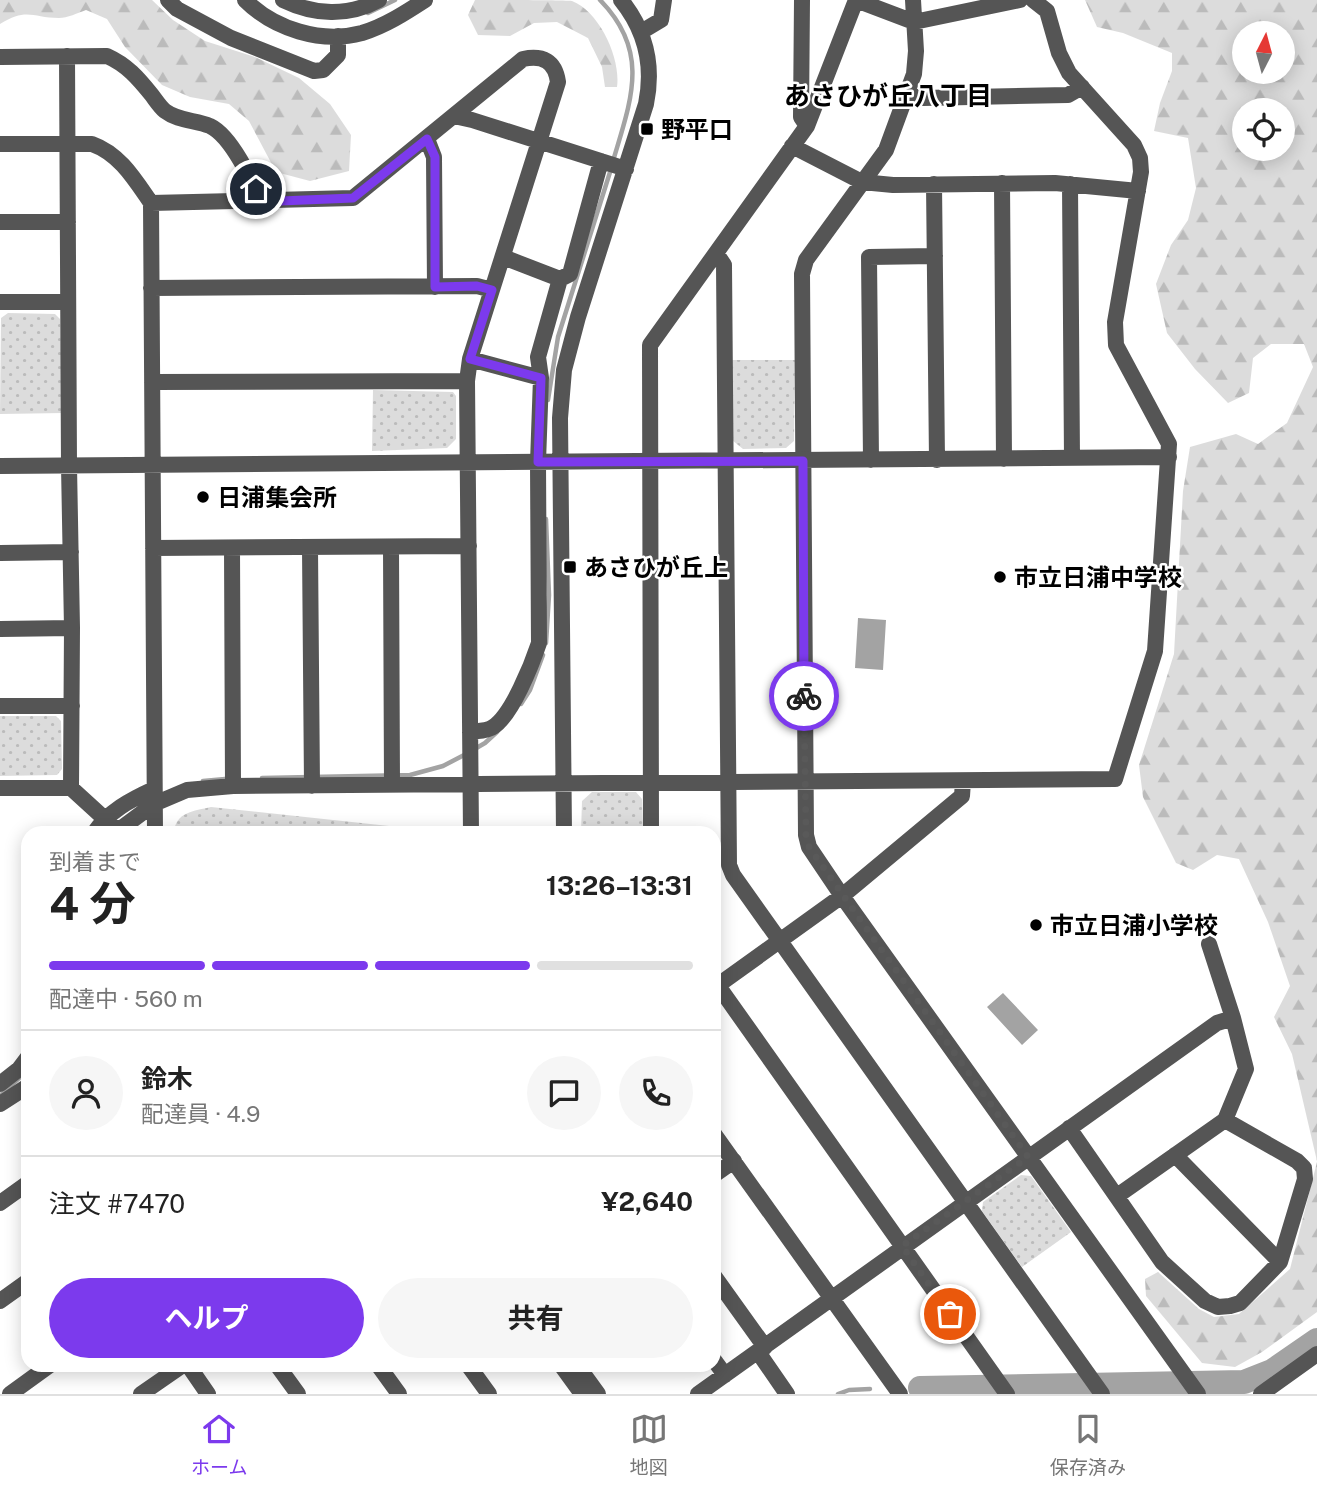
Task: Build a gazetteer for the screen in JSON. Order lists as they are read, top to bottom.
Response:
{
  "districts": ["あさひが丘八丁目"],
  "places": {
    "transit": ["野平口", "あさひが丘上"],
    "other": ["日浦集会所", "市立日浦中学校", "市立日浦小学校"]
  },
  "north": "top",
  "page": {
    "heading": ["4 分", "到着まで", "13:26–13:31"],
    "panel": [
      "鈴木",
      "配達員 · 4.9",
      "注文 #7470",
      "¥2,640"
    ],
    "bar": "配達中 · 560 m",
    "buttons": ["ヘルプ", "共有"],
    "tabs": ["ホーム", "地図", "保存済み"]
  }
}
